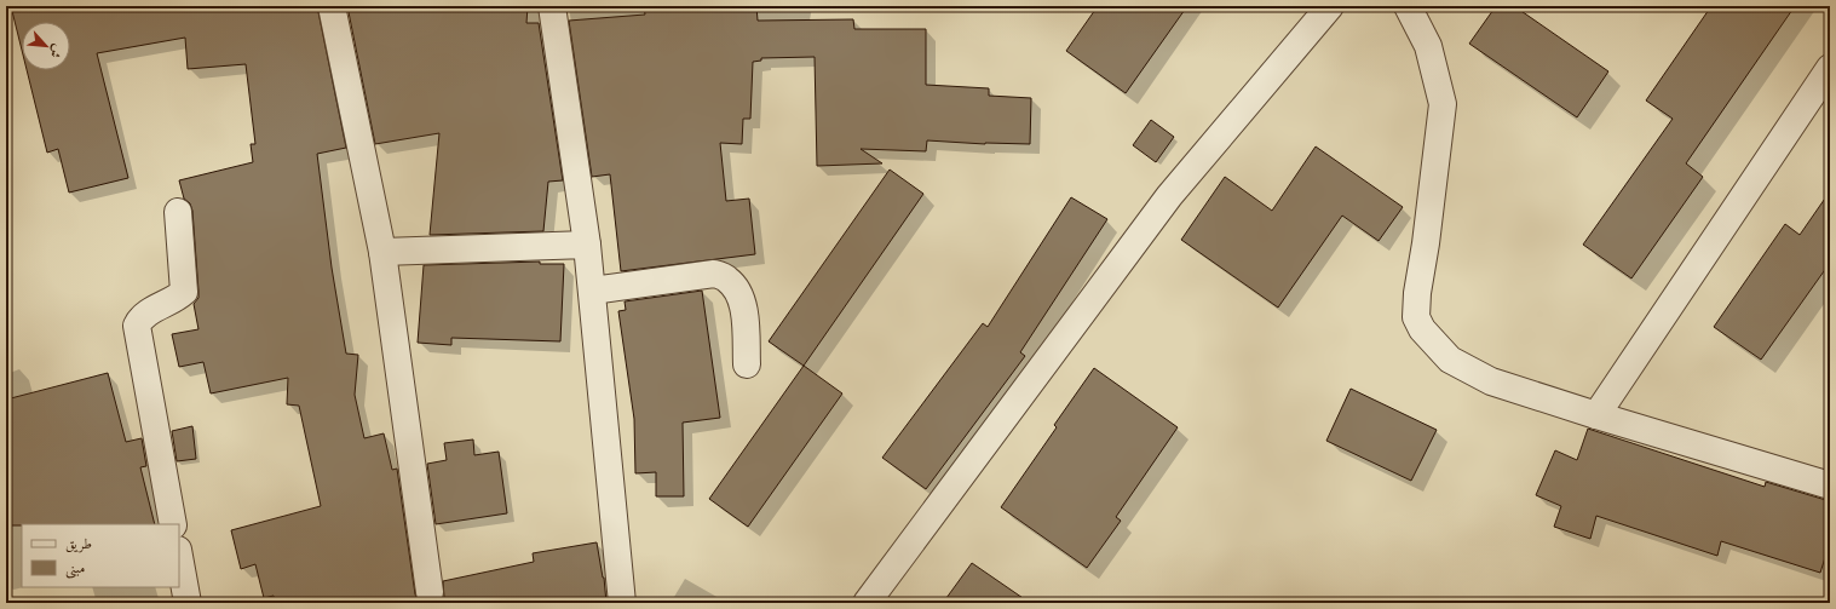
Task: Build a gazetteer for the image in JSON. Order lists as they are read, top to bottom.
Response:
{
  "legend": ["طريق", "مبنى"],
  "north": "bottom right"
}
